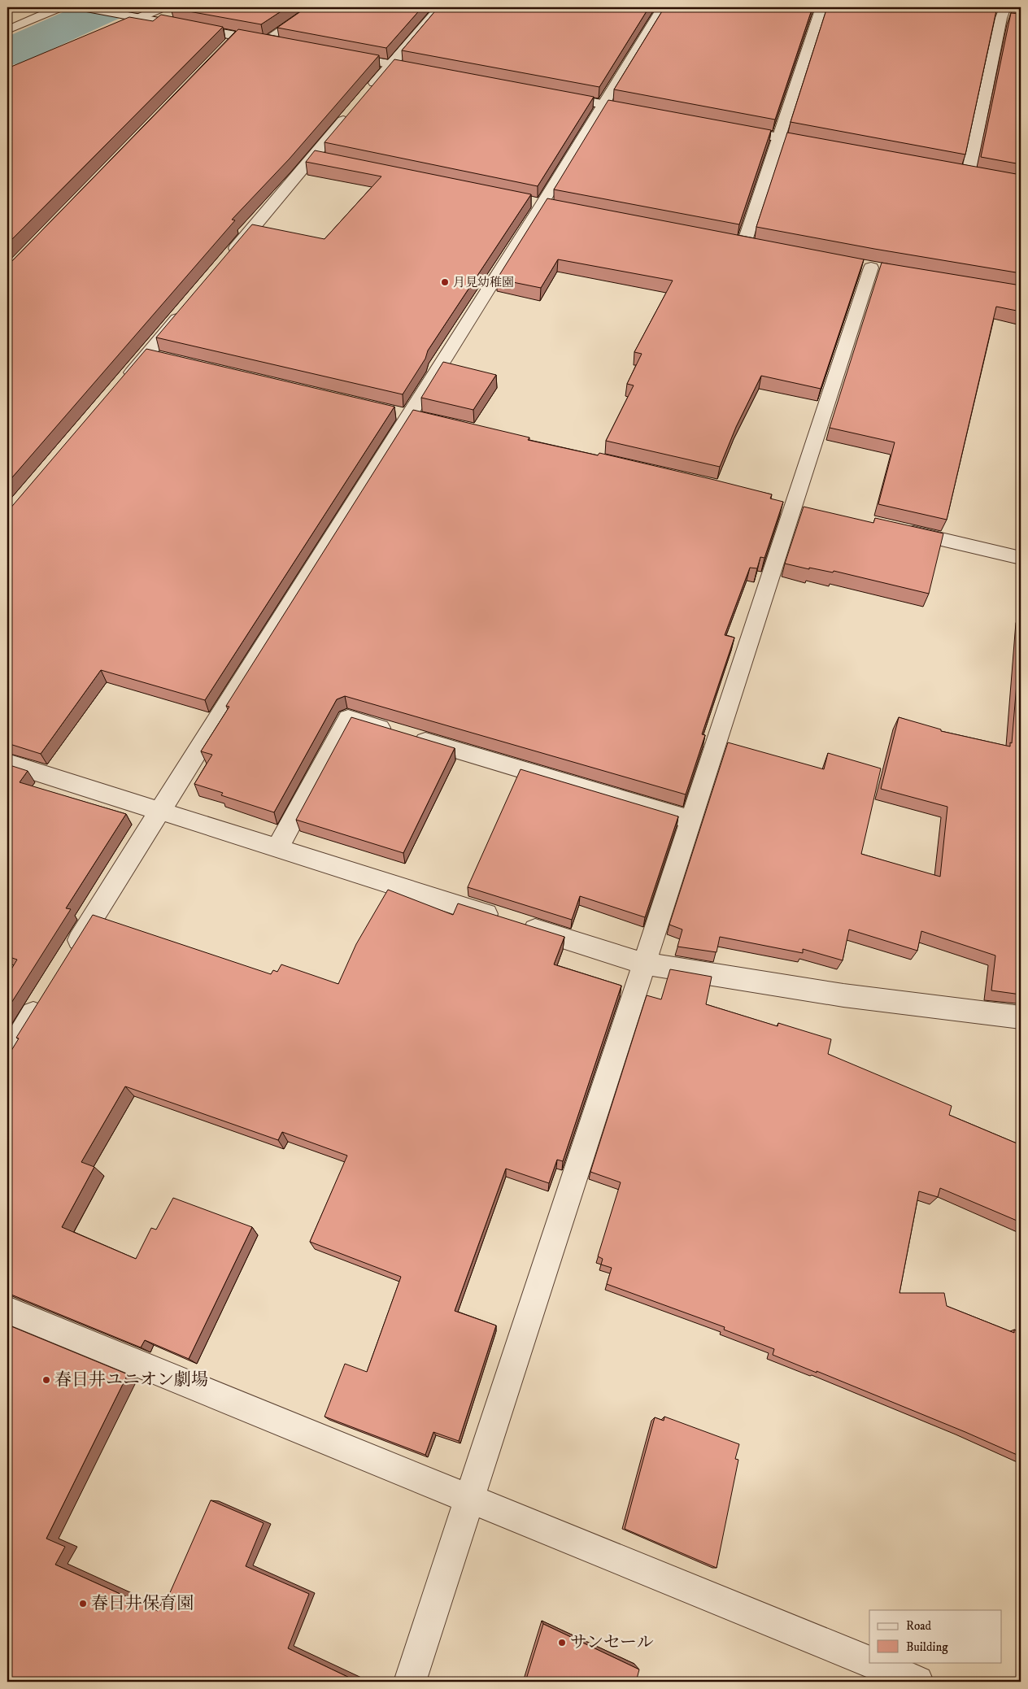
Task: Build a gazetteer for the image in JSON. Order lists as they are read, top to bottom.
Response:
{
  "places": [
    "月見幼稚園",
    "春日井ユニオン劇場",
    "春日井保育園",
    "サンセール"
  ],
  "legend": ["Road", "Building"]
}
